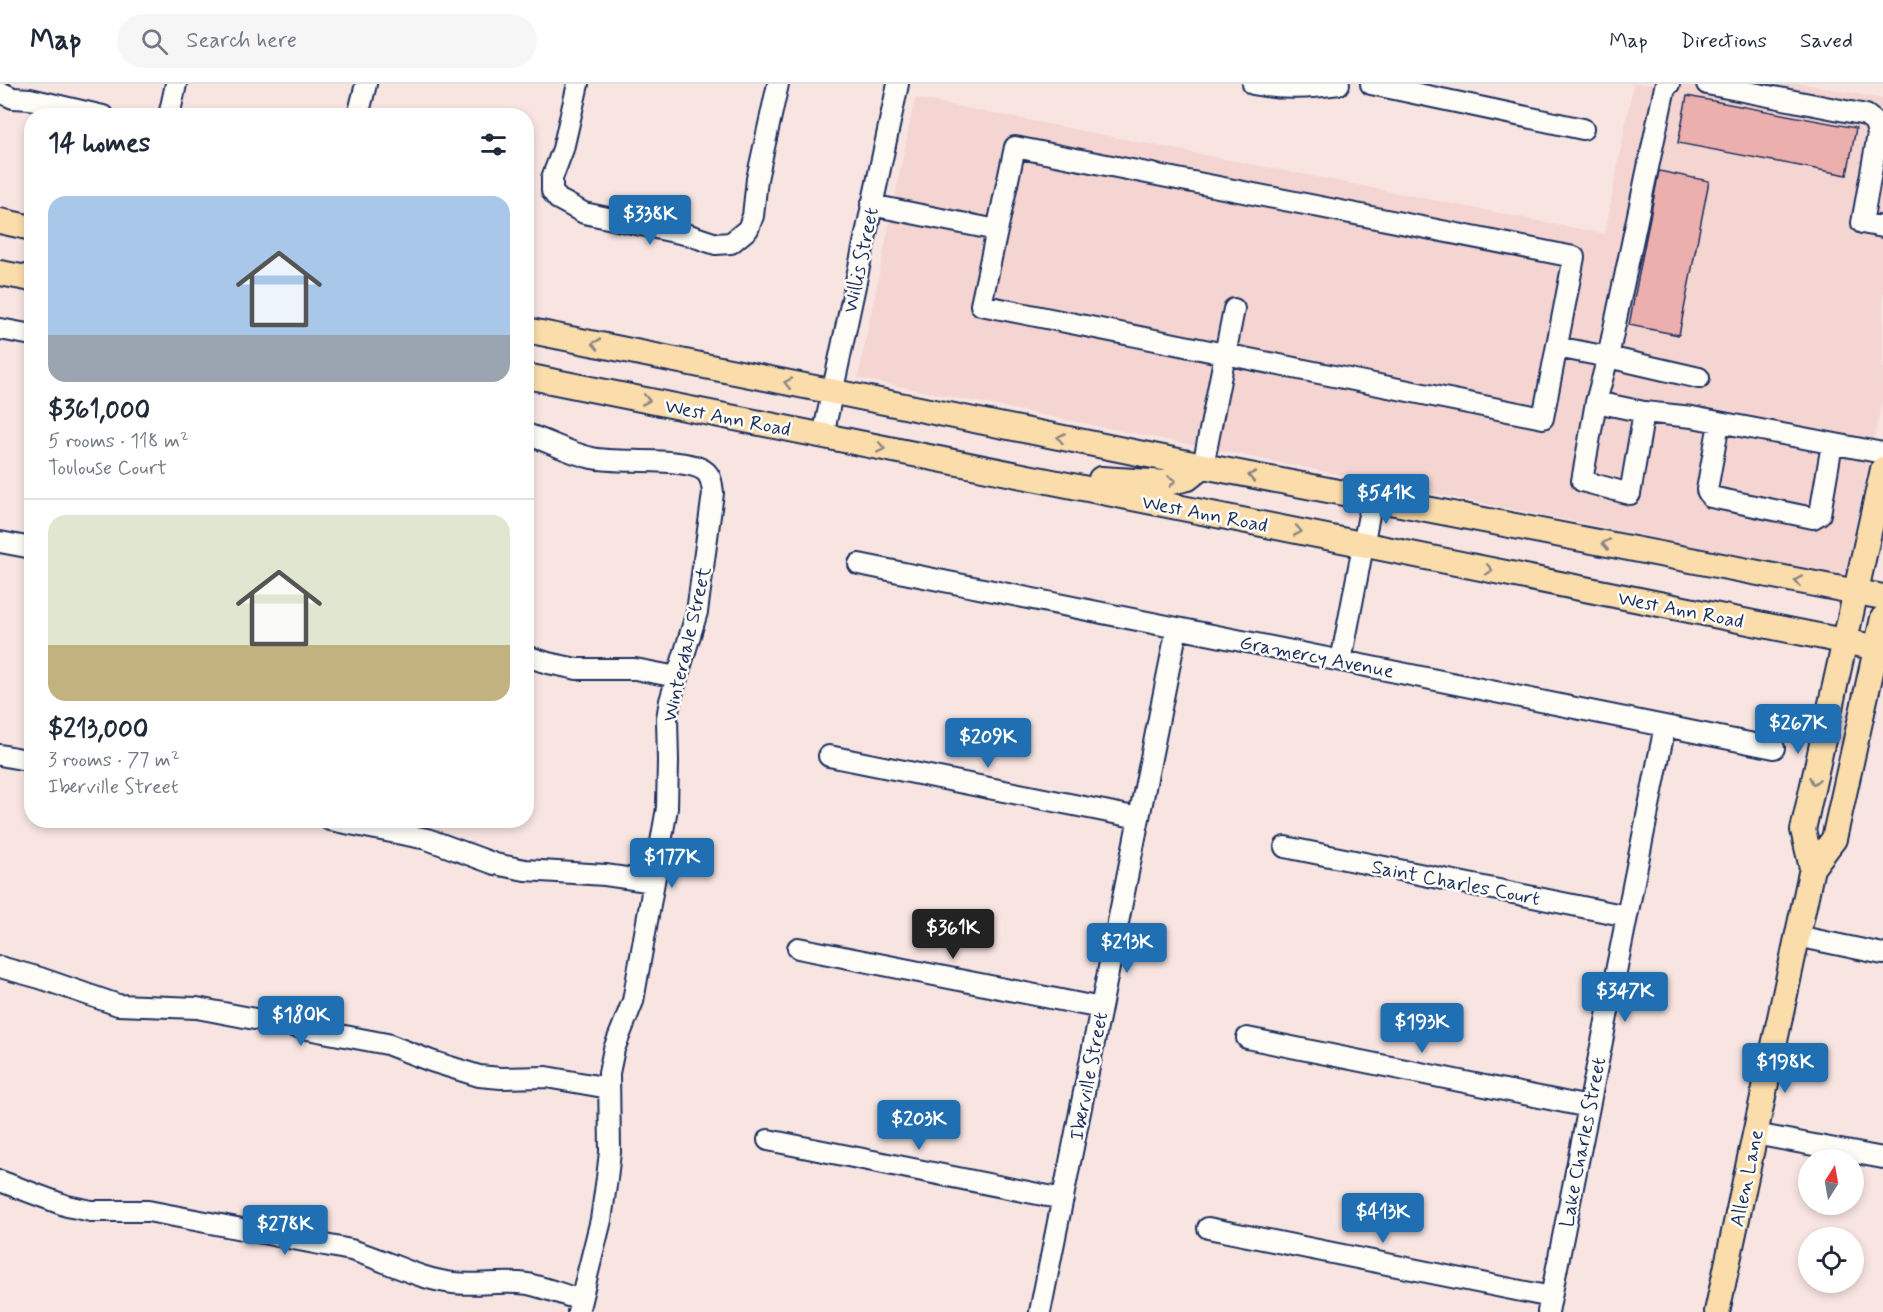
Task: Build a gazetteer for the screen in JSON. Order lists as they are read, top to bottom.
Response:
{
  "streets": {
    "main road": ["West Ann Road", "Allen Lane"],
    "street": [
      "Willis Street",
      "Winterdale Street",
      "Gramercy Avenue",
      "Saint Charles Court",
      "Iberville Street",
      "Lake Charles Street"
    ]
  },
  "crossings": [
    ["Willis Street", "West Ann Road"],
    ["West Ann Road", "Allen Lane"],
    ["Gramercy Avenue", "Iberville Street"],
    ["Gramercy Avenue", "Lake Charles Street"],
    ["Saint Charles Court", "Lake Charles Street"]
  ],
  "north": "top",
  "page": {
    "header": "Map",
    "search": "Search here",
    "nav": ["Map", "Directions", "Saved"],
    "heading": "14 homes",
    "list": [
      {
        "name": "$361,000",
        "note": "5 rooms · 118 m² · Toulouse Court"
      },
      {
        "name": "$213,000",
        "note": "3 rooms · 77 m² · Iberville Street"
      }
    ],
    "price": [
      "$338K",
      "$541K",
      "$267K",
      "$209K",
      "$177K",
      "$361K",
      "$213K",
      "$347K",
      "$180K",
      "$193K",
      "$198K",
      "$203K",
      "$413K",
      "$278K"
    ]
  }
}
